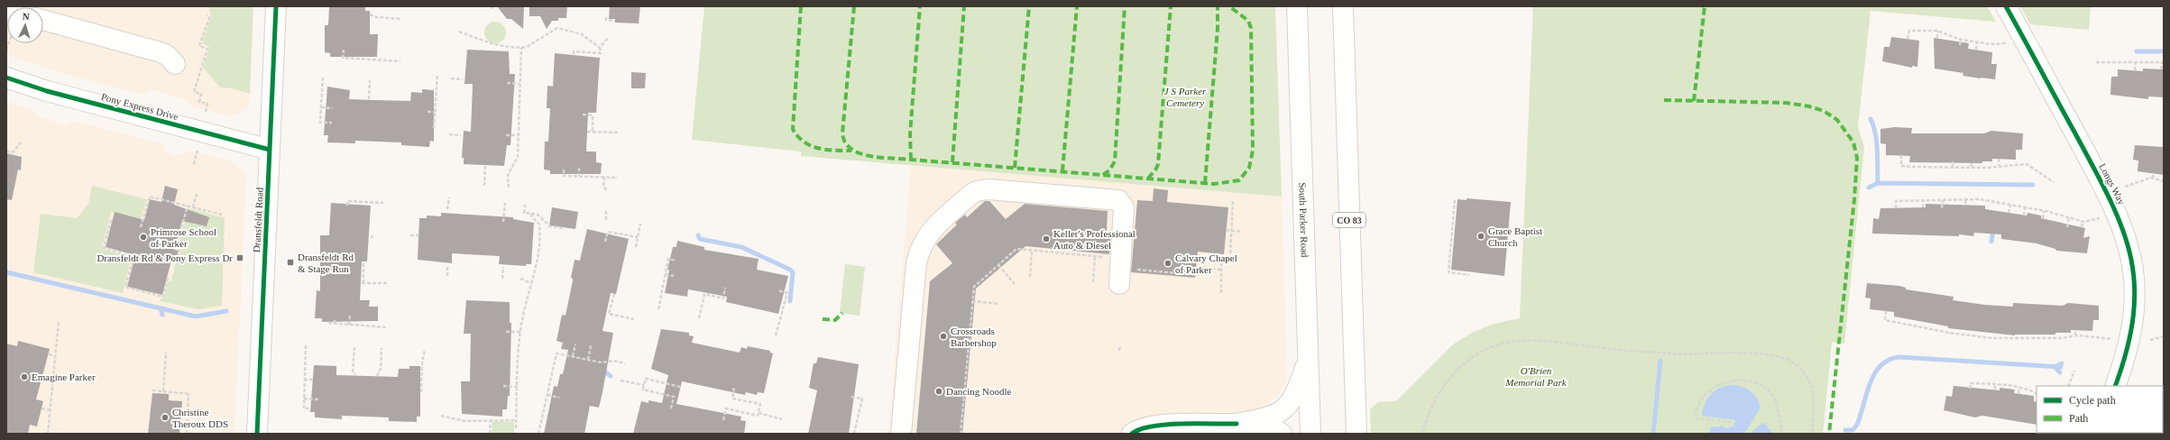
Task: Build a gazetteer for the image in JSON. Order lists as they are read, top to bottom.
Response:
{
  "streets": {
    "main road": [
      "Pony Express Drive",
      "Longs Way",
      "Dransfeldt Road",
      "South Parker Road",
      "CO 83"
    ]
  },
  "crossings": [
    ["Pony Express Drive", "Dransfeldt Road"]
  ],
  "parks": ["J S Parker Cemetery", "O'Brien Memorial Park"],
  "places": {
    "other": [
      "Grace Baptist Church",
      "Primrose School of Parker",
      "Keller's Professional Auto & Diesel",
      "Calvary Chapel of Parker",
      "Crossroads Barbershop",
      "Emagine Parker",
      "Dancing Noodle",
      "Christine Theroux DDS"
    ],
    "transit": ["Dransfeldt Rd & Pony Express Dr", "Dransfeldt Rd & Stage Run"]
  },
  "legend": ["Cycle path", "Path"],
  "north": "top"
}
